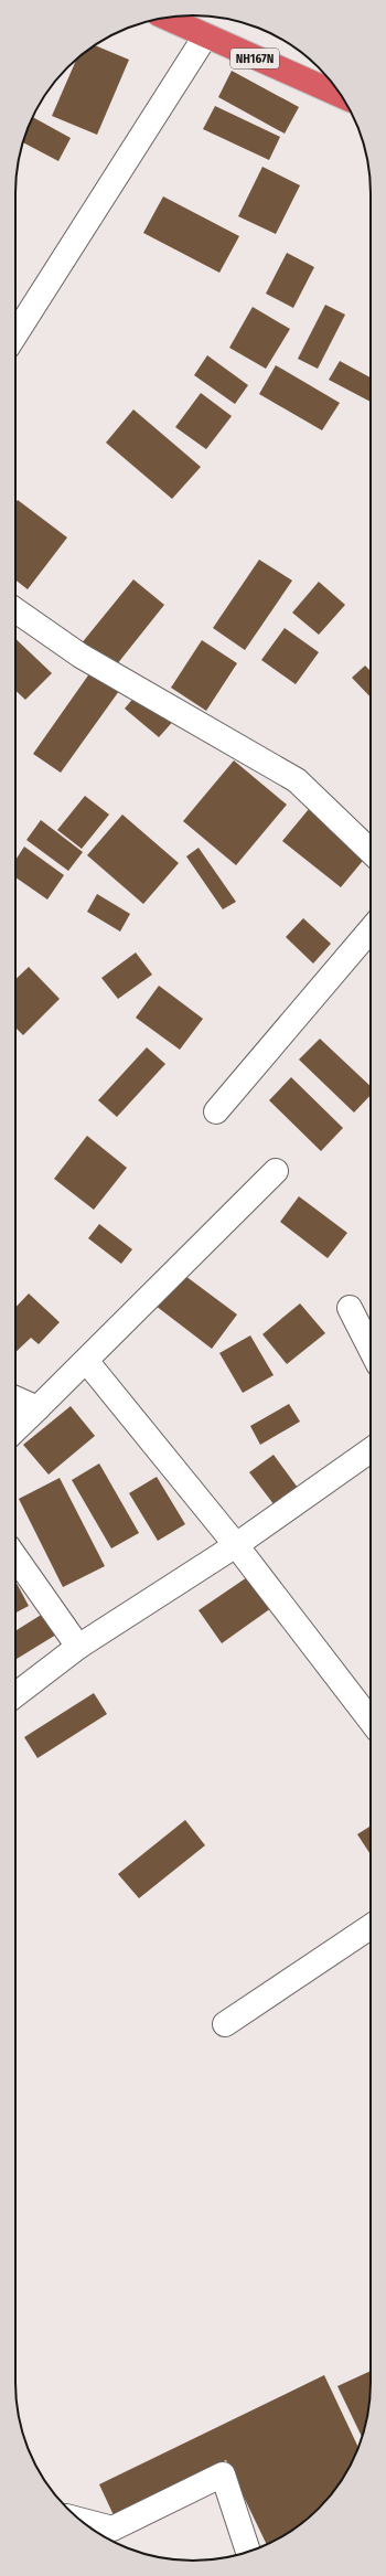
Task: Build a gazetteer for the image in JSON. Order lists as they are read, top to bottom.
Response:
{
  "streets": {
    "highway": ["NH167N"]
  }
}
